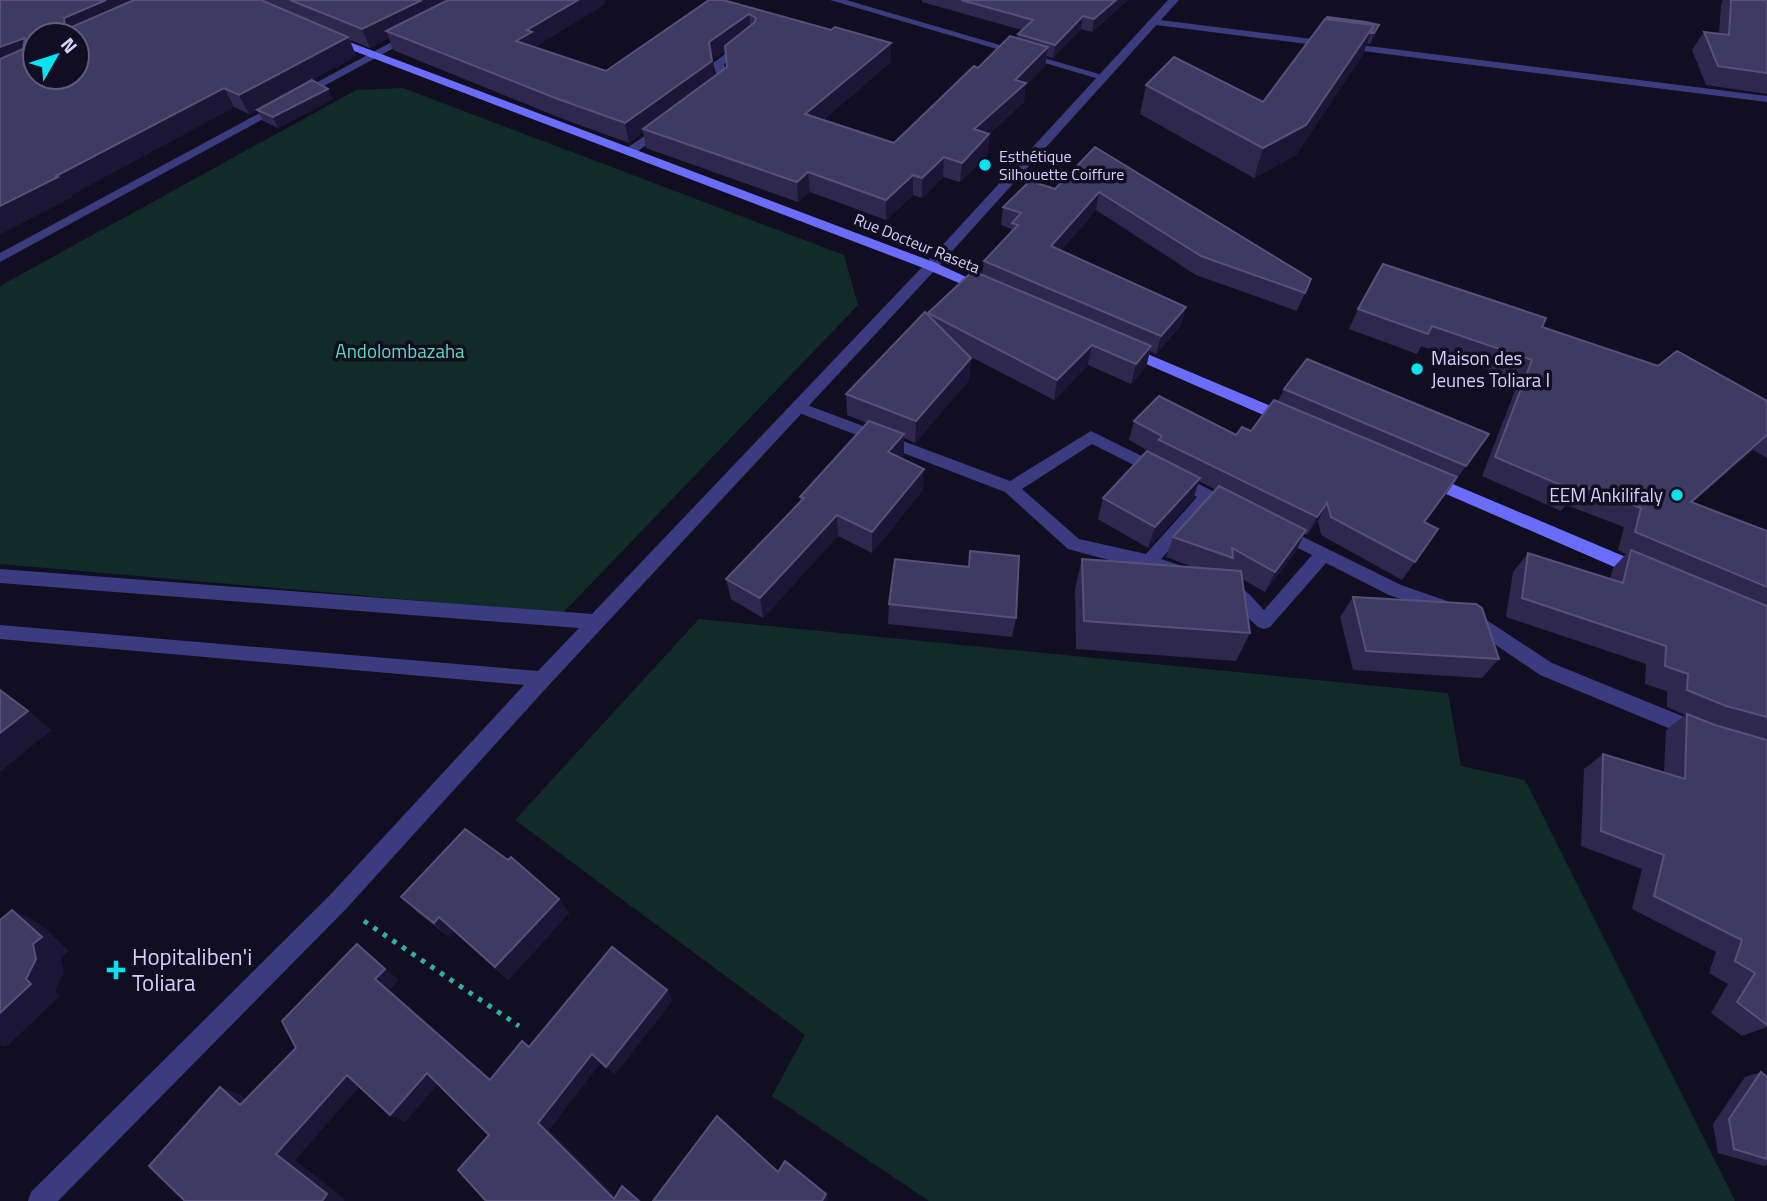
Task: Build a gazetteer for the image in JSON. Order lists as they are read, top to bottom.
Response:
{
  "streets": {
    "main road": ["Rue Docteur Raseta"]
  },
  "parks": ["Andolombazaha"],
  "places": {
    "other": ["Esthétique Silhouette Coiffure", "Maison des Jeunes Toliara I", "EEM Ankilifaly"],
    "health": ["Hopitaliben'i Toliara"]
  },
  "north": "top right"
}
